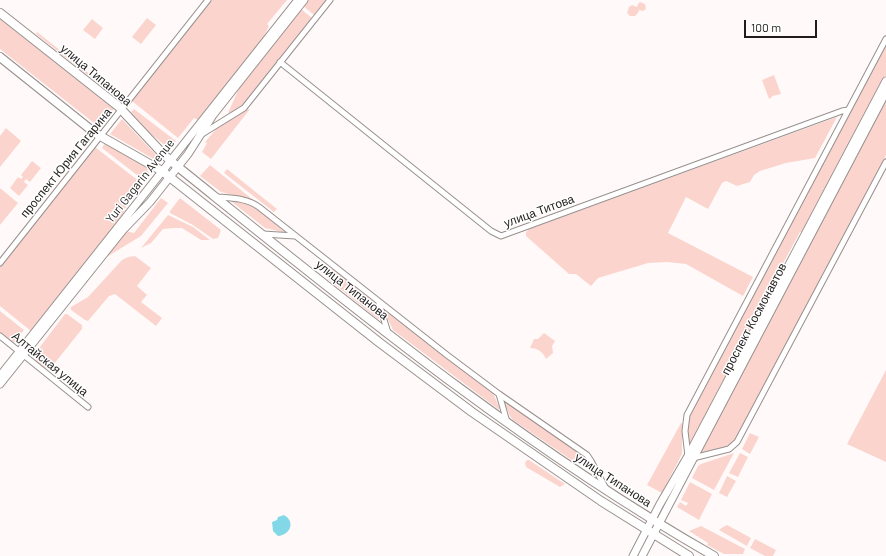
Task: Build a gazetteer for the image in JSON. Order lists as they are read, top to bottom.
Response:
{
  "streets": {
    "main road": ["улица Типанова"],
    "street": [
      "проспект Юрия Гагарина",
      "Yuri Gagarin Avenue",
      "улица Титова",
      "проспект Космонавтов",
      "Алтайская улица"
    ]
  },
  "crossings": [
    ["улица Типанова", "проспект Юрия Гагарина"],
    ["улица Типанова", "Yuri Gagarin Avenue"],
    ["улица Типанова", "проспект Космонавтов"],
    ["Yuri Gagarin Avenue", "улица Титова"],
    ["Yuri Gagarin Avenue", "Алтайская улица"],
    ["улица Титова", "проспект Космонавтов"]
  ],
  "scale_bar": "100 m"
}
